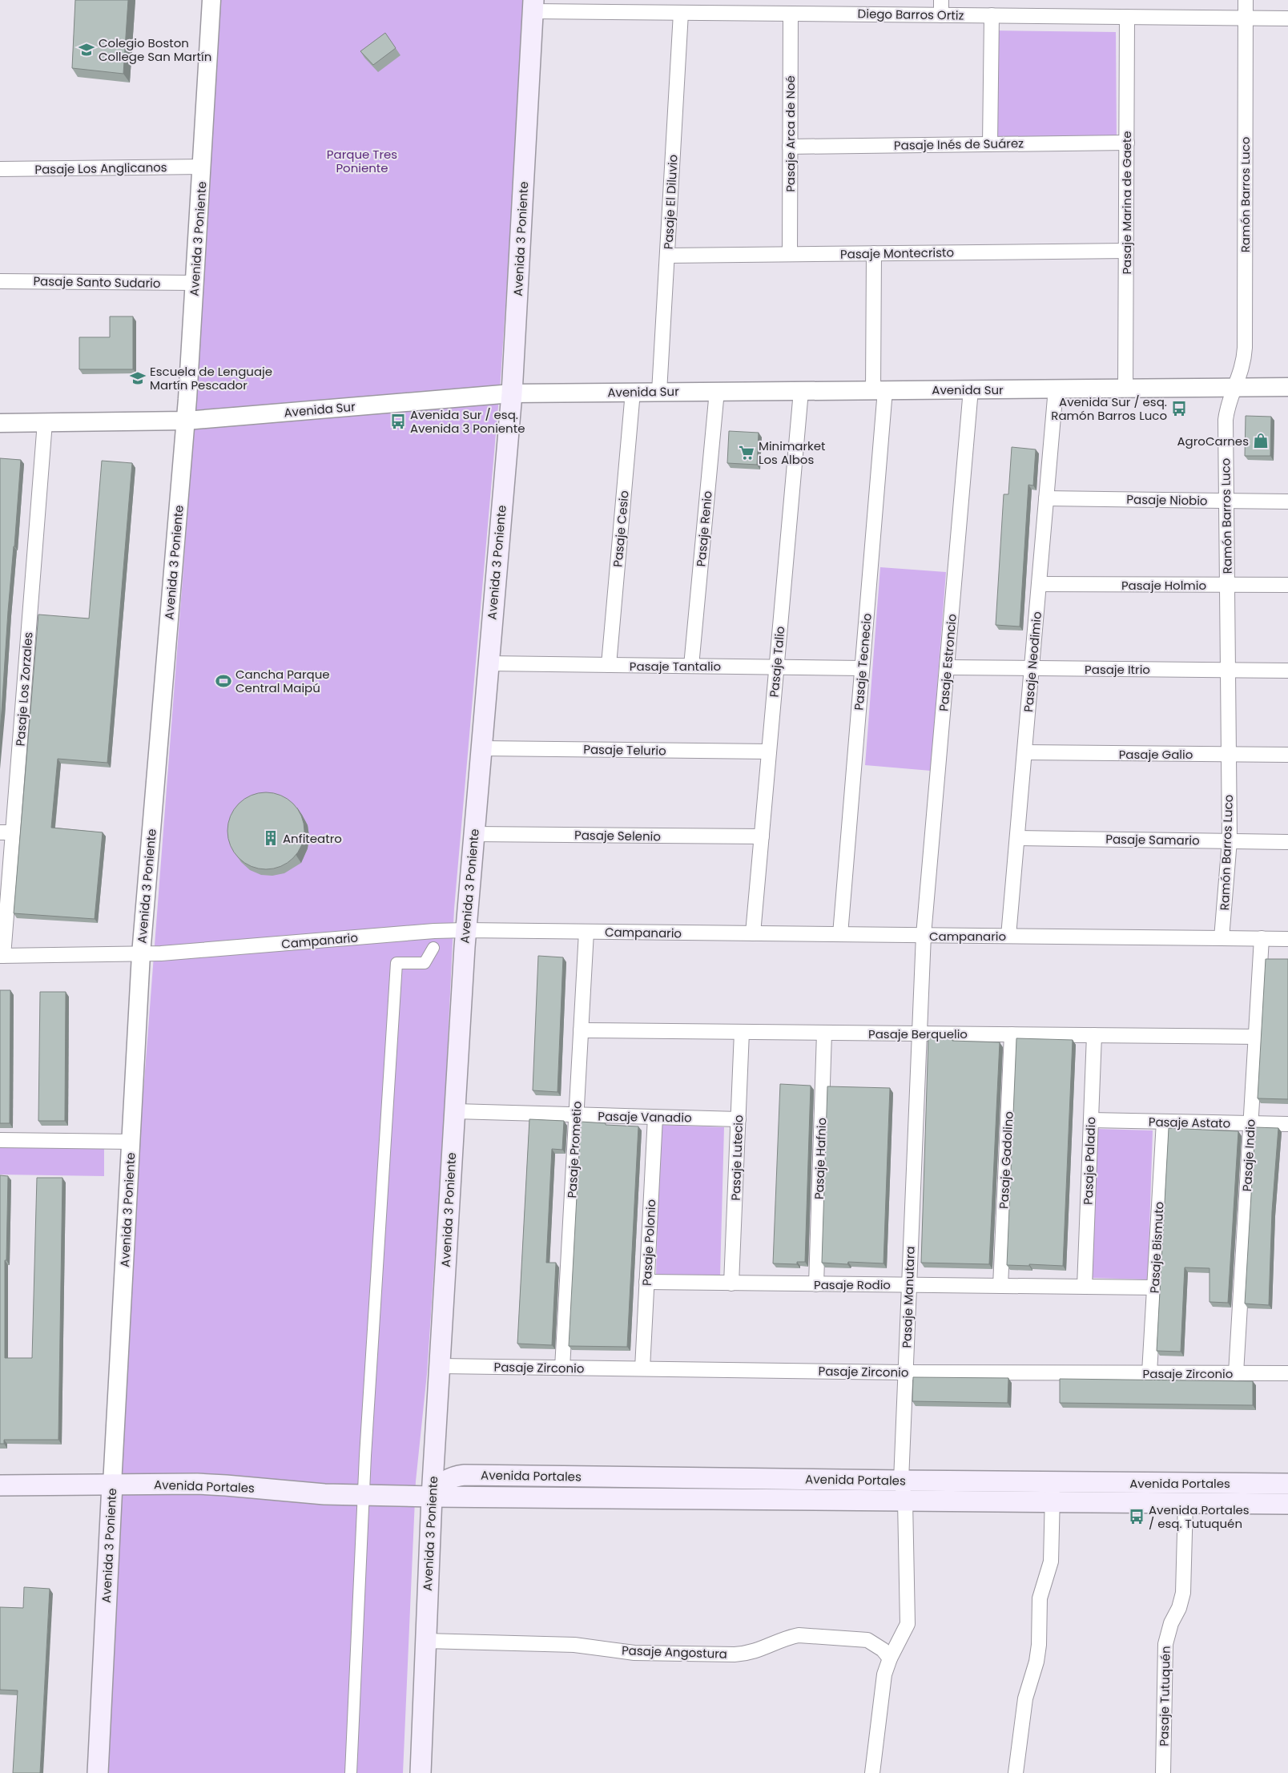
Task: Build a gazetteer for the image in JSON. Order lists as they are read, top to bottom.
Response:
{
  "streets": {
    "main road": ["Avenida 3 Poniente", "Avenida Portales"],
    "street": [
      "Diego Barros Ortiz",
      "Pasaje Arca de Noé",
      "Pasaje Inés de Suárez",
      "Pasaje Los Anglicanos",
      "Ramón Barros Luco",
      "Pasaje El Diluvio",
      "Pasaje Marina de Gaete",
      "Pasaje Montecristo",
      "Pasaje Santo Sudario",
      "Avenida Sur",
      "Pasaje Niobio",
      "Pasaje Cesio",
      "Pasaje Renio",
      "Pasaje Holmio",
      "Pasaje Talio",
      "Pasaje Tecnecio",
      "Pasaje Neodimio",
      "Pasaje Estroncio",
      "Pasaje Tantalio",
      "Pasaje Itrio",
      "Pasaje Los Zorzales",
      "Pasaje Telurio",
      "Pasaje Galio",
      "Pasaje Selenio",
      "Pasaje Samario",
      "Campanario",
      "Pasaje Berquelio",
      "Pasaje Vanadio",
      "Pasaje Astato",
      "Pasaje Prometio",
      "Pasaje Indio",
      "Pasaje Lutecio",
      "Pasaje Hafnio",
      "Pasaje Gadolino",
      "Pasaje Paladio",
      "Pasaje Polonio",
      "Pasaje Bismuto",
      "Pasaje Rodio",
      "Pasaje Manutara",
      "Pasaje Zirconio",
      "Pasaje Angostura",
      "Pasaje Tutuquén"
    ]
  },
  "crossings": [
    ["Diego Barros Ortiz", "Pasaje Arca de Noé"],
    ["Diego Barros Ortiz", "Ramón Barros Luco"],
    ["Diego Barros Ortiz", "Pasaje El Diluvio"],
    ["Diego Barros Ortiz", "Pasaje Marina de Gaete"],
    ["Diego Barros Ortiz", "Avenida 3 Poniente"],
    ["Pasaje Arca de Noé", "Pasaje Inés de Suárez"],
    ["Pasaje Arca de Noé", "Pasaje Montecristo"],
    ["Pasaje Inés de Suárez", "Pasaje Marina de Gaete"],
    ["Pasaje Los Anglicanos", "Avenida 3 Poniente"],
    ["Ramón Barros Luco", "Avenida Sur"],
    ["Ramón Barros Luco", "Pasaje Niobio"],
    ["Ramón Barros Luco", "Pasaje Holmio"],
    ["Ramón Barros Luco", "Pasaje Itrio"],
    ["Ramón Barros Luco", "Pasaje Galio"],
    ["Ramón Barros Luco", "Pasaje Samario"],
    ["Ramón Barros Luco", "Campanario"],
    ["Pasaje El Diluvio", "Pasaje Montecristo"],
    ["Pasaje El Diluvio", "Avenida Sur"],
    ["Pasaje Marina de Gaete", "Pasaje Montecristo"],
    ["Pasaje Marina de Gaete", "Avenida Sur"],
    ["Avenida 3 Poniente", "Pasaje Santo Sudario"],
    ["Avenida 3 Poniente", "Avenida Sur"],
    ["Avenida 3 Poniente", "Pasaje Tantalio"],
    ["Avenida 3 Poniente", "Pasaje Telurio"],
    ["Avenida 3 Poniente", "Pasaje Selenio"],
    ["Avenida 3 Poniente", "Campanario"],
    ["Avenida 3 Poniente", "Pasaje Vanadio"],
    ["Avenida 3 Poniente", "Pasaje Zirconio"],
    ["Avenida 3 Poniente", "Avenida Portales"],
    ["Avenida 3 Poniente", "Pasaje Angostura"],
    ["Pasaje Montecristo", "Pasaje Tecnecio"],
    ["Avenida Sur", "Pasaje Cesio"],
    ["Avenida Sur", "Pasaje Renio"],
    ["Avenida Sur", "Pasaje Talio"],
    ["Avenida Sur", "Pasaje Tecnecio"],
    ["Avenida Sur", "Pasaje Neodimio"],
    ["Avenida Sur", "Pasaje Estroncio"],
    ["Avenida Sur", "Pasaje Los Zorzales"],
    ["Pasaje Niobio", "Pasaje Neodimio"],
    ["Pasaje Cesio", "Pasaje Tantalio"],
    ["Pasaje Renio", "Pasaje Tantalio"],
    ["Pasaje Holmio", "Pasaje Neodimio"],
    ["Pasaje Talio", "Pasaje Tantalio"],
    ["Pasaje Talio", "Pasaje Telurio"],
    ["Pasaje Talio", "Pasaje Selenio"],
    ["Pasaje Talio", "Campanario"],
    ["Pasaje Tecnecio", "Pasaje Tantalio"],
    ["Pasaje Tecnecio", "Campanario"],
    ["Pasaje Neodimio", "Pasaje Itrio"],
    ["Pasaje Neodimio", "Pasaje Galio"],
    ["Pasaje Neodimio", "Pasaje Samario"],
    ["Pasaje Neodimio", "Campanario"],
    ["Pasaje Estroncio", "Pasaje Itrio"],
    ["Pasaje Estroncio", "Campanario"],
    ["Pasaje Estroncio", "Pasaje Manutara"],
    ["Pasaje Los Zorzales", "Campanario"],
    ["Campanario", "Pasaje Prometio"],
    ["Campanario", "Pasaje Indio"],
    ["Campanario", "Pasaje Manutara"],
    ["Pasaje Berquelio", "Pasaje Prometio"],
    ["Pasaje Berquelio", "Pasaje Indio"],
    ["Pasaje Berquelio", "Pasaje Lutecio"],
    ["Pasaje Berquelio", "Pasaje Hafnio"],
    ["Pasaje Berquelio", "Pasaje Gadolino"],
    ["Pasaje Berquelio", "Pasaje Paladio"],
    ["Pasaje Berquelio", "Pasaje Manutara"],
    ["Pasaje Vanadio", "Pasaje Prometio"],
    ["Pasaje Vanadio", "Pasaje Lutecio"],
    ["Pasaje Vanadio", "Pasaje Polonio"],
    ["Pasaje Astato", "Pasaje Indio"],
    ["Pasaje Astato", "Pasaje Paladio"],
    ["Pasaje Astato", "Pasaje Bismuto"],
    ["Pasaje Prometio", "Pasaje Zirconio"],
    ["Pasaje Indio", "Pasaje Zirconio"],
    ["Pasaje Lutecio", "Pasaje Rodio"],
    ["Pasaje Hafnio", "Pasaje Rodio"],
    ["Pasaje Gadolino", "Pasaje Rodio"],
    ["Pasaje Paladio", "Pasaje Rodio"],
    ["Pasaje Polonio", "Pasaje Rodio"],
    ["Pasaje Polonio", "Pasaje Zirconio"],
    ["Pasaje Bismuto", "Pasaje Rodio"],
    ["Pasaje Bismuto", "Pasaje Zirconio"],
    ["Pasaje Rodio", "Pasaje Manutara"],
    ["Pasaje Manutara", "Pasaje Zirconio"],
    ["Pasaje Manutara", "Avenida Portales"],
    ["Pasaje Manutara", "Pasaje Angostura"],
    ["Avenida Portales", "Pasaje Tutuquén"]
  ],
  "parks": ["Parque Tres Poniente"],
  "places": {
    "school or university": ["Colegio Boston College San Martín", "Escuela de Lenguaje Martín Pescador"],
    "bus stop": ["Avenida Sur / esq. Ramón Barros Luco", "Avenida Sur / esq. Avenida 3 Poniente", "Avenida Portales / esq. Tutuquén"],
    "shop": ["AgroCarnes"],
    "supermarket": ["Minimarket Los Albos"],
    "sports": ["Cancha Parque Central Maipú"],
    "building": ["Anfiteatro"]
  }
}
